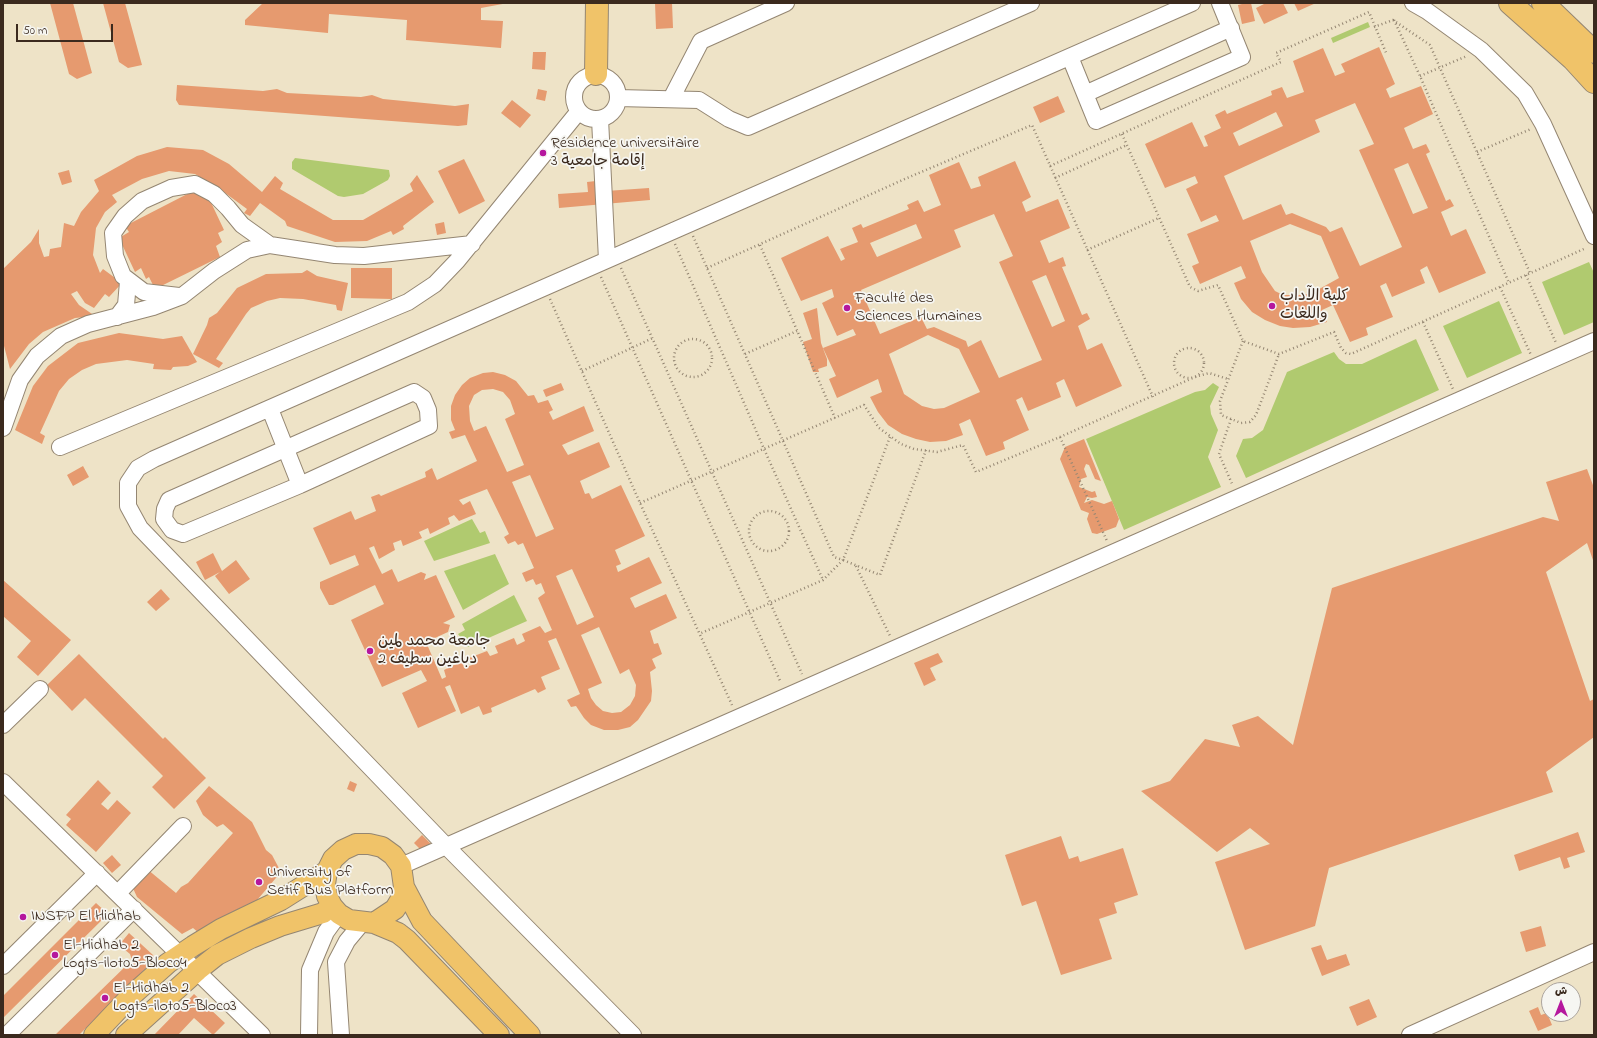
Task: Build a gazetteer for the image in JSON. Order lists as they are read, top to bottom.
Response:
{
  "places": [
    "Résidence universitaire إقامة جامعية 3",
    "كلية الآداب واللغات",
    "Faculté des Sciences Humaines",
    "جامعة محمد لمين دباغين سطيف 2",
    "University of Setif Bus Platform",
    "INSFP El Hidhab",
    "El-Hidhab 2 Logts-ilot05-Bloc04",
    "El-Hidhab 2 Logts-ilot05-Bloc03"
  ],
  "scale_bar": "50 m",
  "north": "top"
}
